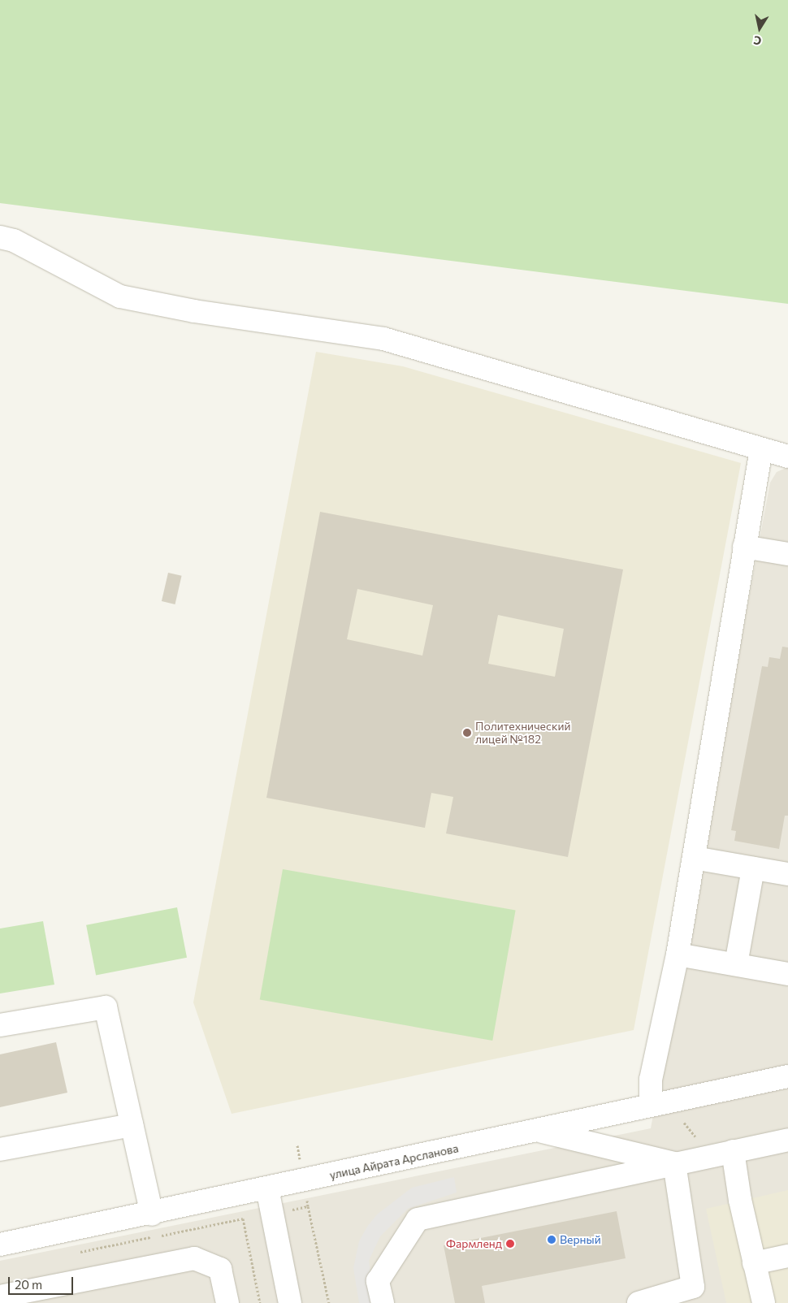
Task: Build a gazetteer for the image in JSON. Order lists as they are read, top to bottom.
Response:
{
  "streets": {
    "street": ["улица Айрата Арсланова"]
  },
  "places": ["Политехнический лицей №182", "Верный", "Фармленд"],
  "scale_bar": "20 m",
  "north": "bottom"
}
